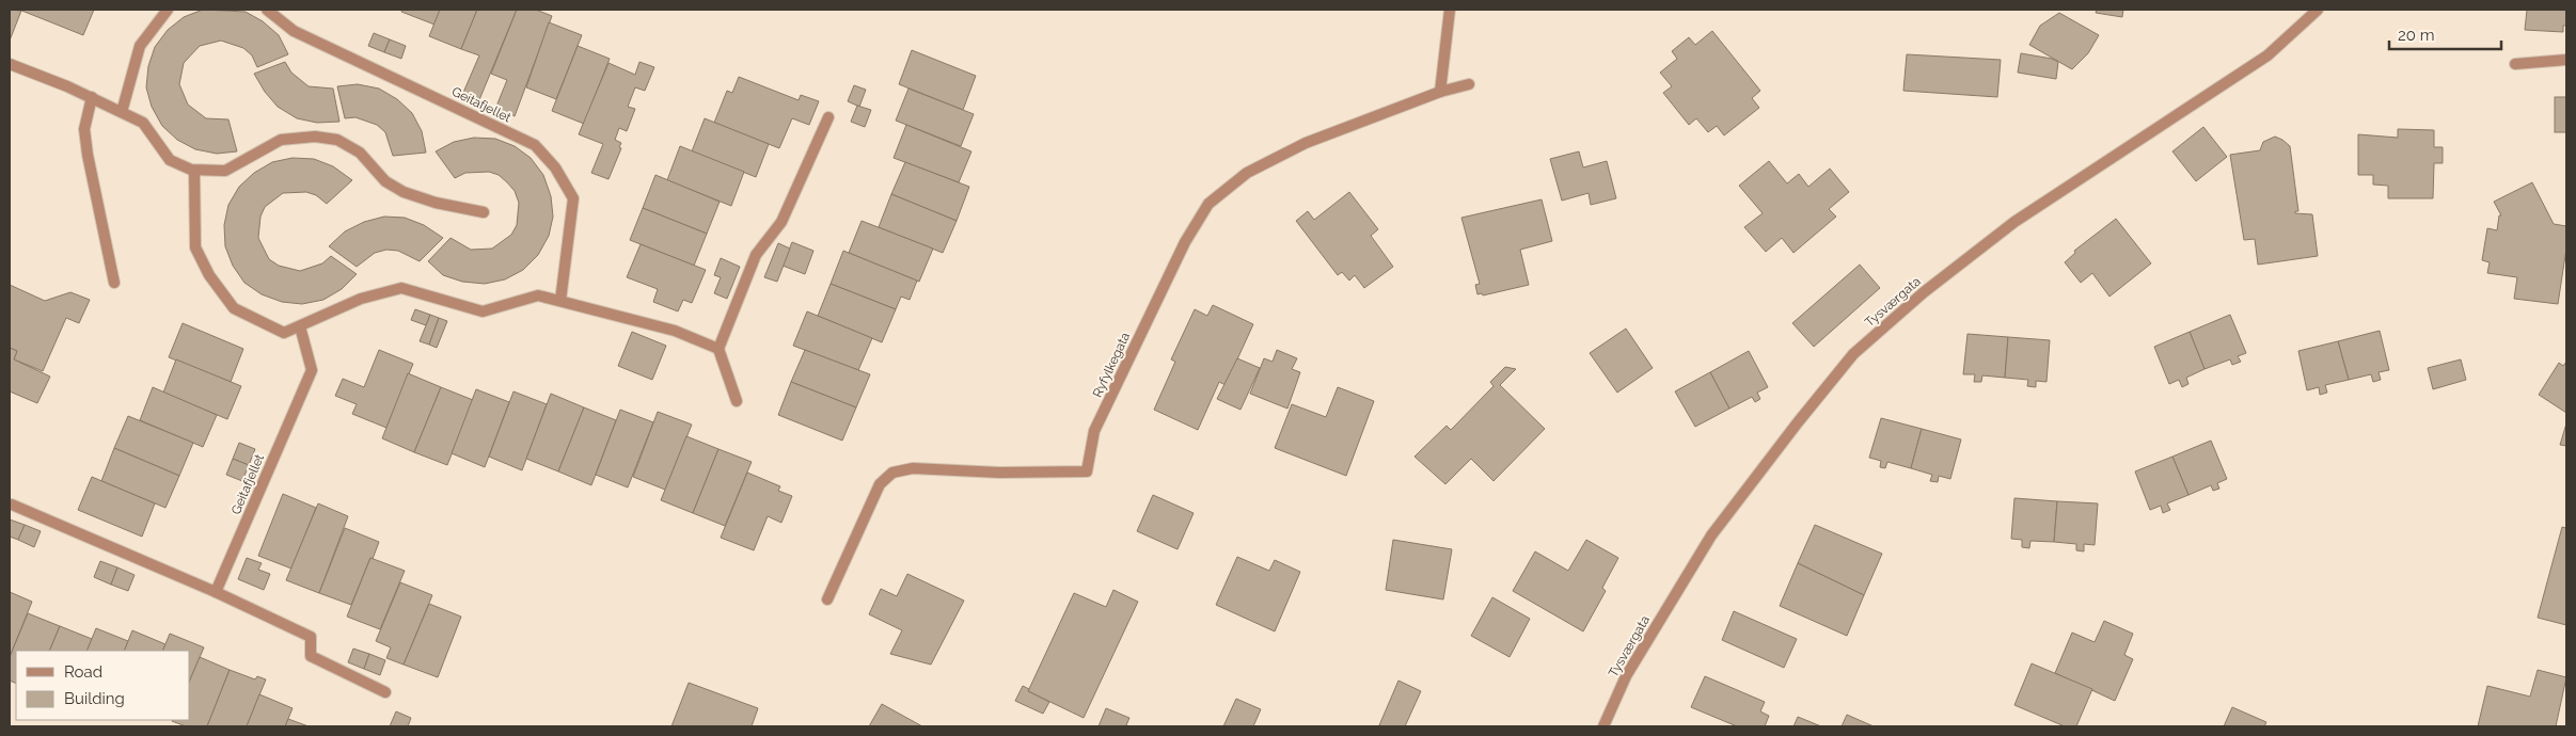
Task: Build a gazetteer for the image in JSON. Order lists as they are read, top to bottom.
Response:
{
  "streets": {
    "street": ["Geitafjellet", "Tysværgata", "Ryfylkegata"]
  },
  "legend": ["Road", "Building"],
  "scale_bar": "20 m"
}
